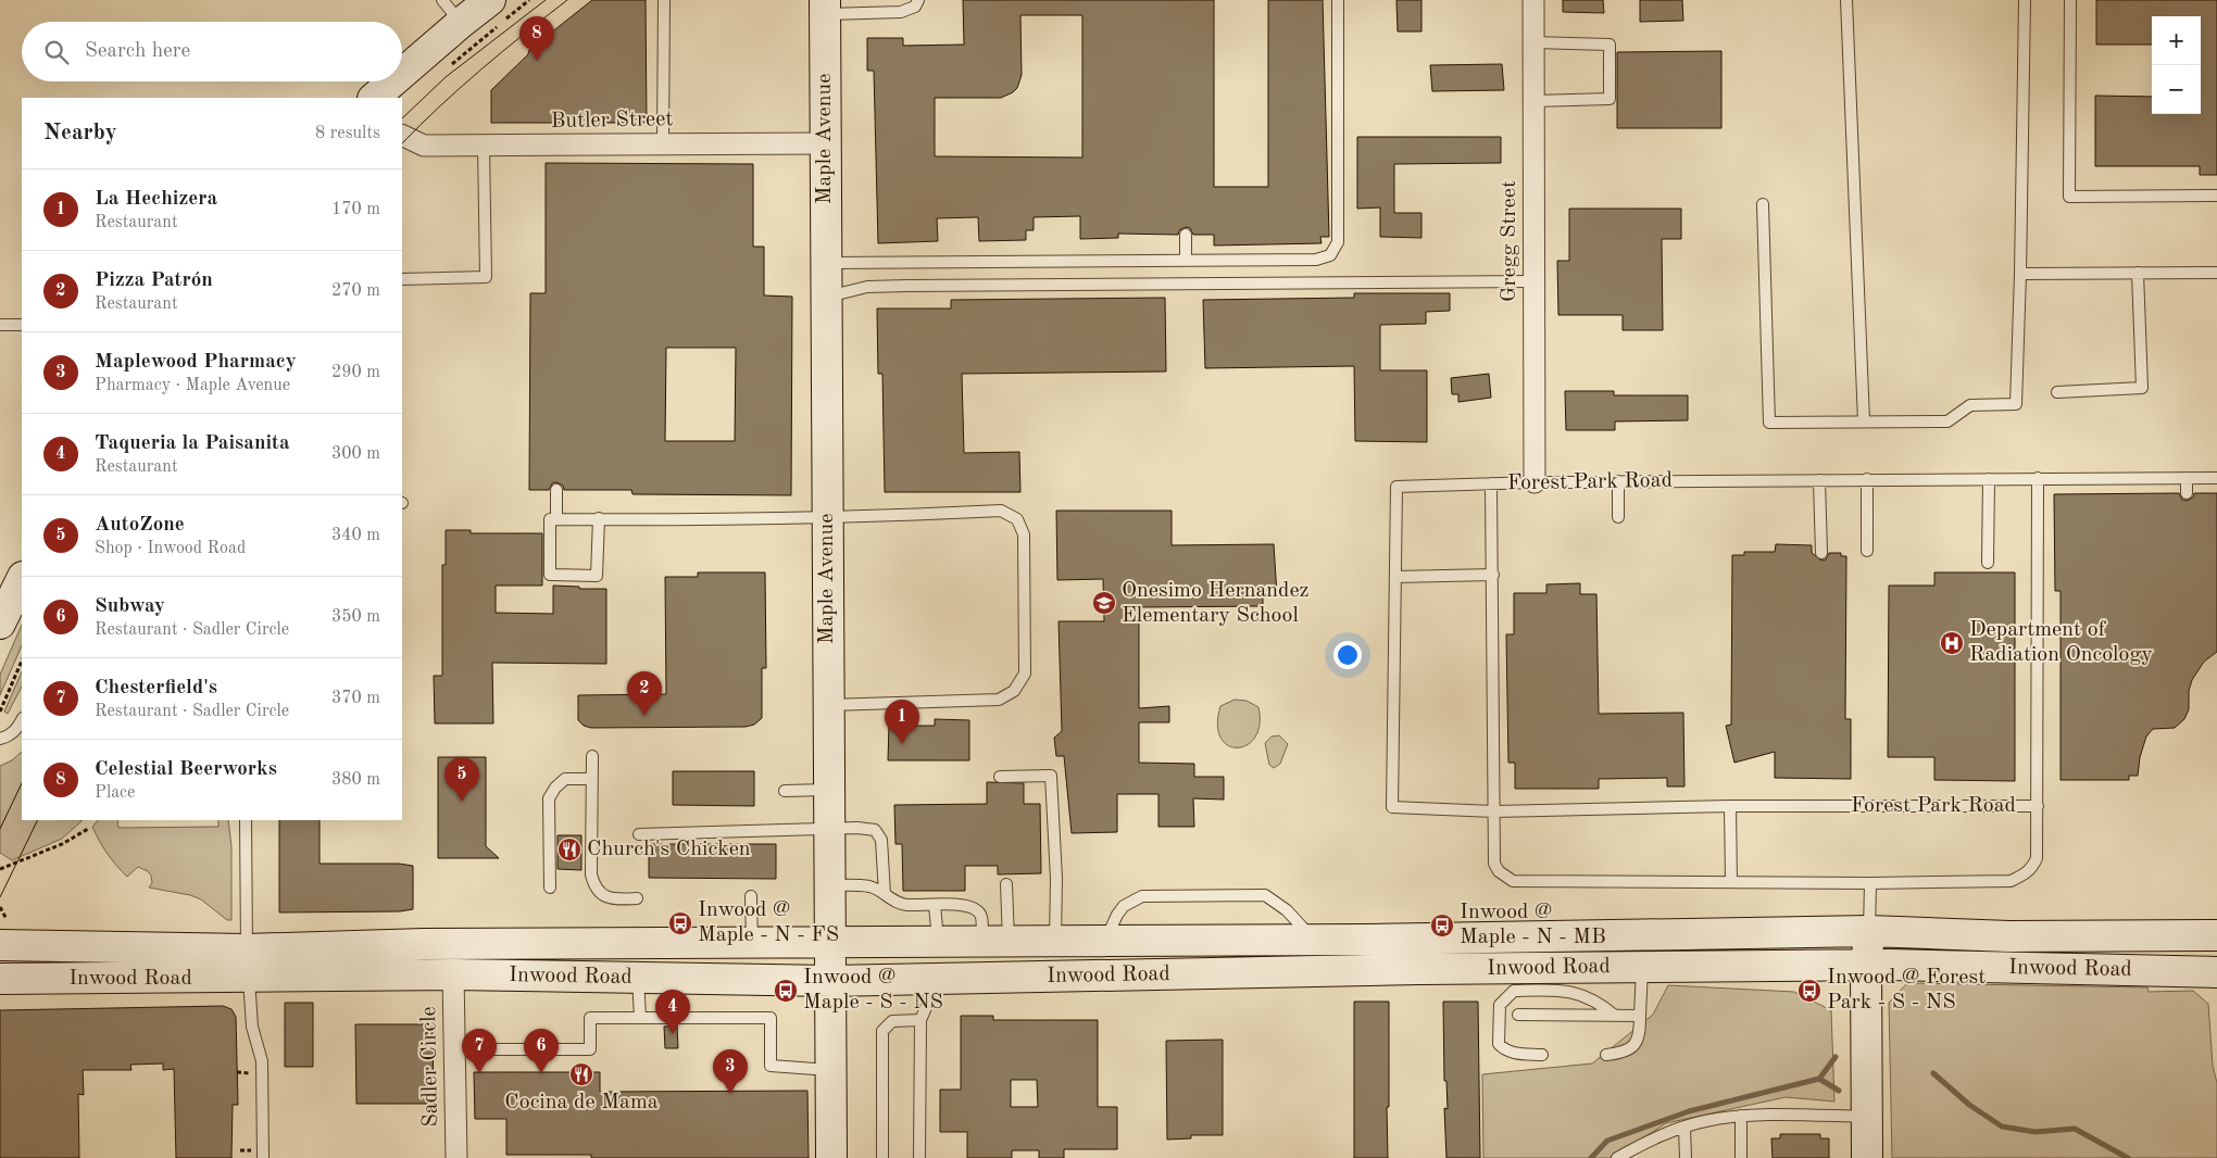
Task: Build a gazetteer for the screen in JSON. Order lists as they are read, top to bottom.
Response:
{
  "streets": {
    "main road": ["Maple Avenue", "Inwood Road"],
    "street": ["Butler Street", "Gregg Street", "Sadler Circle"],
    "lane": ["Forest Park Road"]
  },
  "crossings": [
    ["Butler Street", "Maple Avenue"],
    ["Maple Avenue", "Inwood Road"],
    ["Gregg Street", "Forest Park Road"],
    ["Inwood Road", "Sadler Circle"]
  ],
  "places": {
    "school or university": ["Onesimo Hernandez Elementary School"],
    "hospital": ["Department of Radiation Oncology"],
    "restaurant": ["Church's Chicken", "Cocina de Mama"],
    "bus stop": [
      "Inwood @ Maple - N - FS",
      "Inwood @ Maple - N - MB",
      "Inwood @ Maple - S - NS",
      "Inwood @ Forest Park - S - NS"
    ]
  },
  "page": {
    "map_buttons": ["+", "−"],
    "pins": [
      "8",
      "2",
      "1",
      "5",
      "4",
      "6",
      "7",
      "3"
    ],
    "search": "Search here",
    "heading": ["Nearby", "8 results"],
    "list": [
      {
        "mark": "1",
        "name": "La Hechizera",
        "note": "Restaurant",
        "value": "170 m"
      },
      {
        "mark": "2",
        "name": "Pizza Patrón",
        "note": "Restaurant",
        "value": "270 m"
      },
      {
        "mark": "3",
        "name": "Maplewood Pharmacy",
        "note": "Pharmacy · Maple Avenue",
        "value": "290 m"
      },
      {
        "mark": "4",
        "name": "Taqueria la Paisanita",
        "note": "Restaurant",
        "value": "300 m"
      },
      {
        "mark": "5",
        "name": "AutoZone",
        "note": "Shop · Inwood Road",
        "value": "340 m"
      },
      {
        "mark": "6",
        "name": "Subway",
        "note": "Restaurant · Sadler Circle",
        "value": "350 m"
      },
      {
        "mark": "7",
        "name": "Chesterfield's",
        "note": "Restaurant · Sadler Circle",
        "value": "370 m"
      },
      {
        "mark": "8",
        "name": "Celestial Beerworks",
        "note": "Place",
        "value": "380 m"
      }
    ]
  }
}
